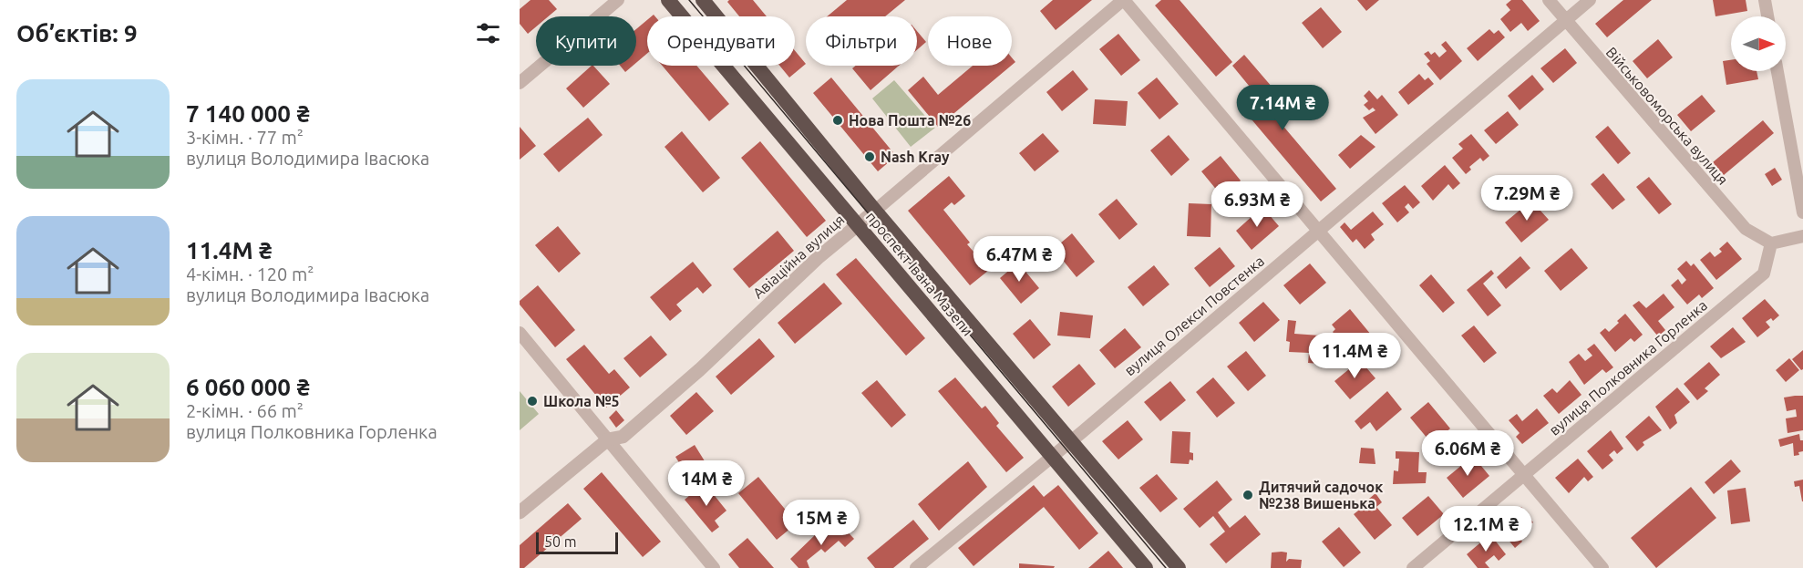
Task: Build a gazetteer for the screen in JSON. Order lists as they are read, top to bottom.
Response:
{
  "streets": {
    "highway": ["проспект Івана Мазепи"],
    "street": [
      "Військовоморська вулиця",
      "Авіаційна вулиця",
      "вулиця Олекси Повстенка",
      "вулиця Полковника Горленка"
    ]
  },
  "crossings": [
    ["Військовоморська вулиця", "вулиця Олекси Повстенка"],
    ["Військовоморська вулиця", "вулиця Полковника Горленка"],
    ["Авіаційна вулиця", "проспект Івана Мазепи"],
    ["проспект Івана Мазепи", "вулиця Олекси Повстенка"]
  ],
  "places": [
    "Нова Пошта №26",
    "Nash Kray",
    "Школа №5",
    "Дитячий садочок №238 Вишенька"
  ],
  "scale_bar": "50 m",
  "north": "right",
  "page": {
    "heading": "Об’єктів: 9",
    "chip": [
      "Купити",
      "Орендувати",
      "Фільтри",
      "Нове"
    ],
    "list": [
      {
        "name": "7 140 000 ₴",
        "note": "3-кімн. · 77 m² · вулиця Володимира Івасюка"
      },
      {
        "name": "11.4M ₴",
        "note": "4-кімн. · 120 m² · вулиця Володимира Івасюка"
      },
      {
        "name": "6 060 000 ₴",
        "note": "2-кімн. · 66 m² · вулиця Полковника Горленка"
      }
    ],
    "price": [
      "7.14M ₴",
      "7.29M ₴",
      "6.93M ₴",
      "6.47M ₴",
      "11.4M ₴",
      "6.06M ₴",
      "14M ₴",
      "15M ₴",
      "12.1M ₴"
    ],
    "scale": "50 m"
  }
}
